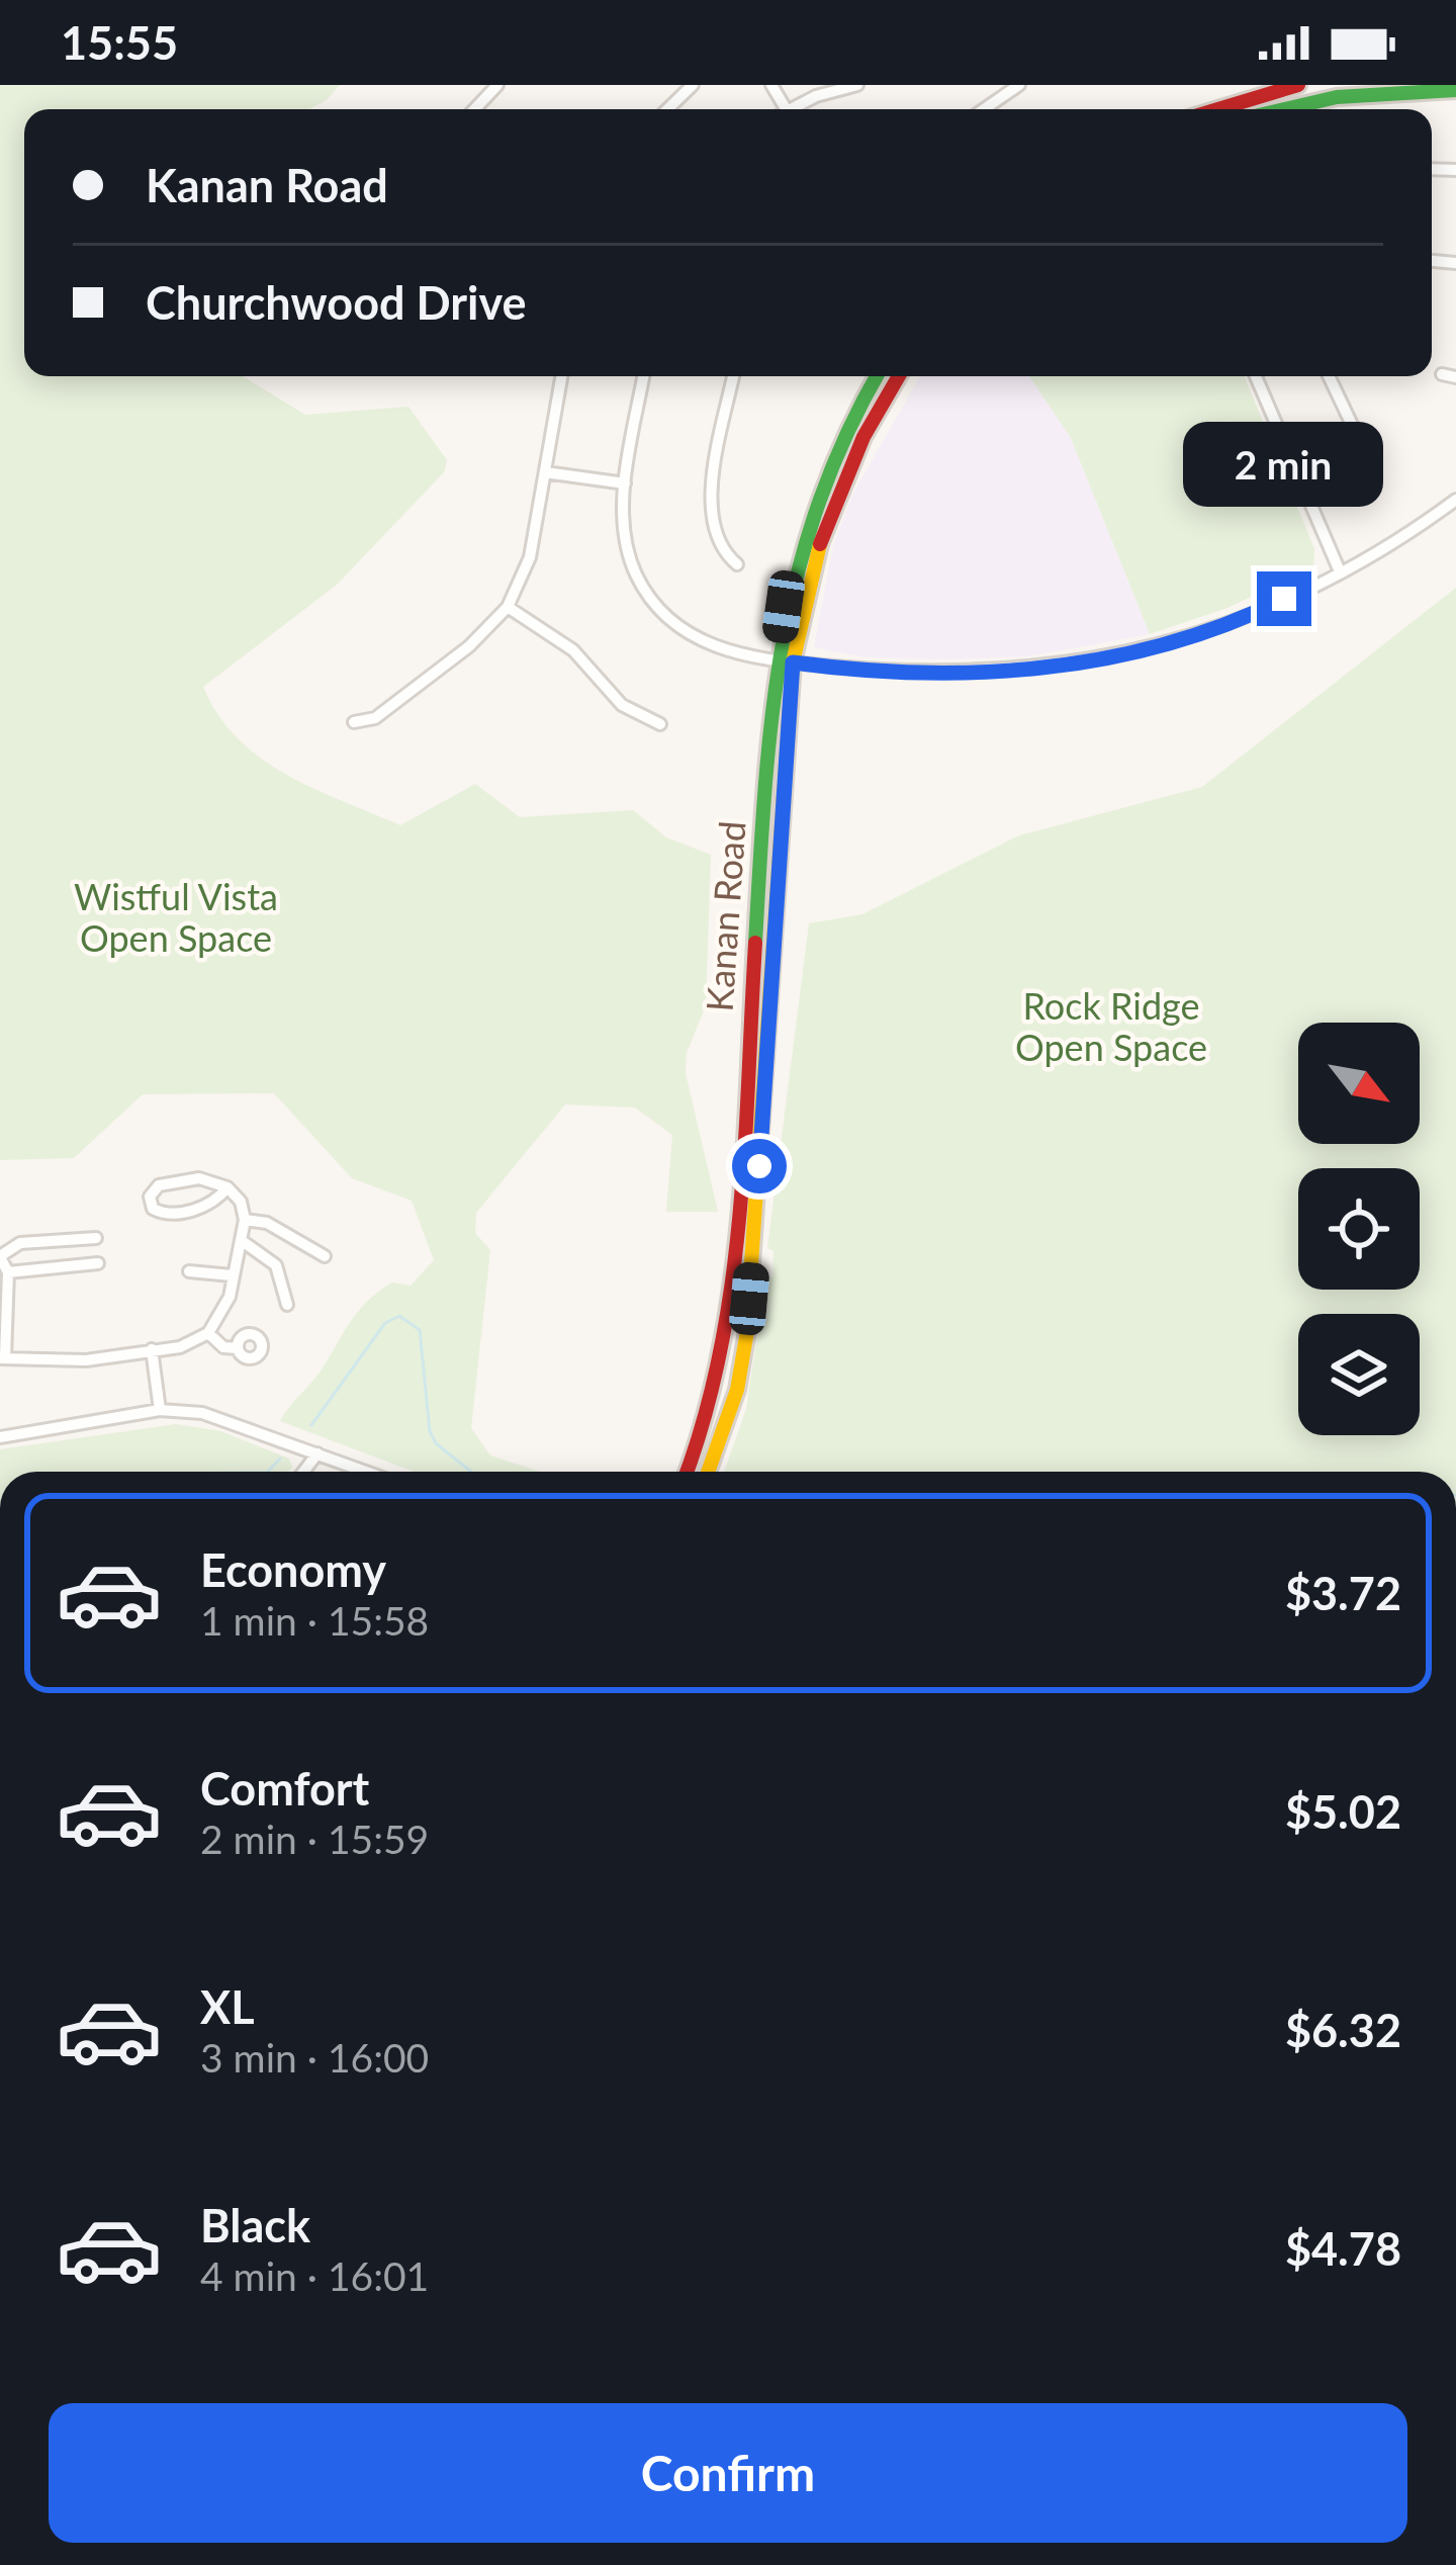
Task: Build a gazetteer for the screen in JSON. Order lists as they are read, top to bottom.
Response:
{
  "streets": {
    "main road": ["Kanan Road"]
  },
  "parks": ["Wistful Vista Open Space", "Rock Ridge Open Space"],
  "north": "bottom right",
  "page": {
    "status": "15:55",
    "banner": ["Kanan Road", "Churchwood Drive"],
    "bubble": "2 min",
    "list": [
      {
        "name": "Economy",
        "note": "1 min · 15:58",
        "value": "$3.72"
      },
      {
        "name": "Comfort",
        "note": "2 min · 15:59",
        "value": "$5.02"
      },
      {
        "name": "XL",
        "note": "3 min · 16:00",
        "value": "$6.32"
      },
      {
        "name": "Black",
        "note": "4 min · 16:01",
        "value": "$4.78"
      }
    ],
    "buttons": "Confirm"
  }
}
